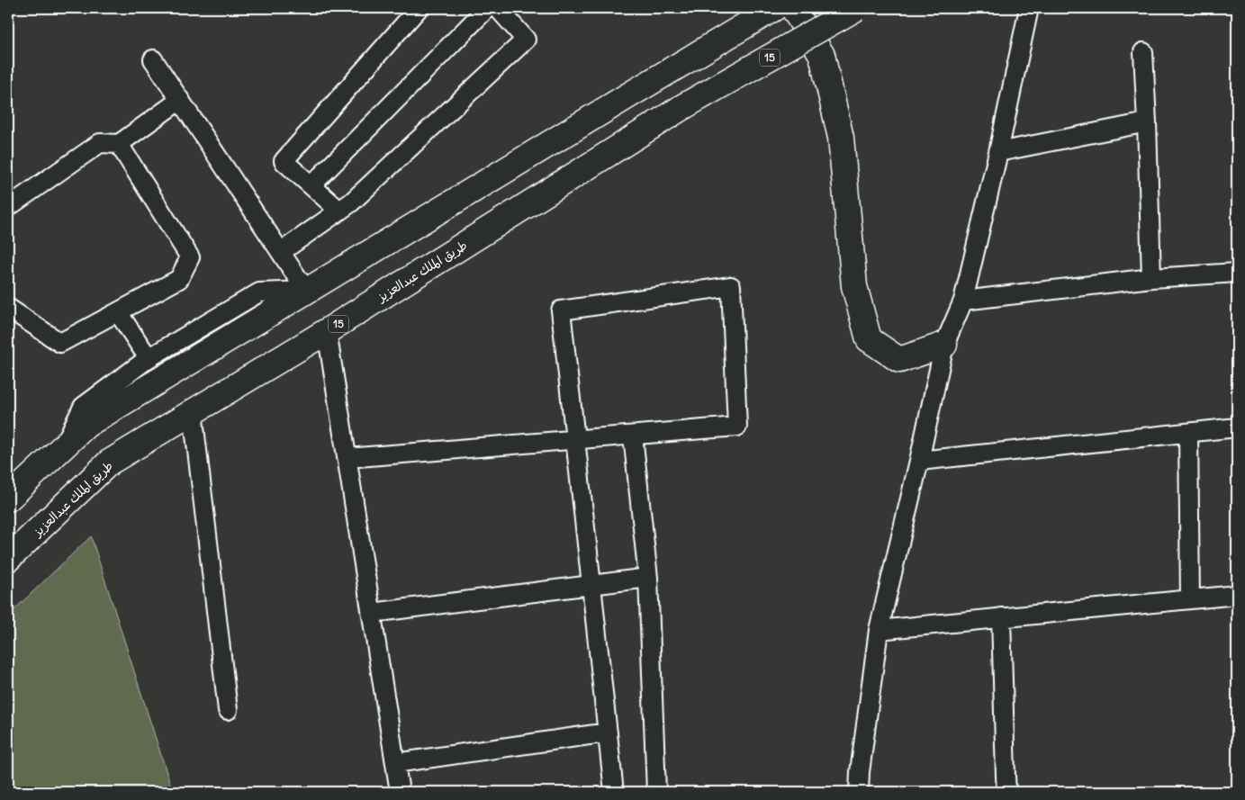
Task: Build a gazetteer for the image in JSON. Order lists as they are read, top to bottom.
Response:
{
  "streets": {
    "highway": ["15", "طريق الملك عبدالعزيز"]
  }
}
